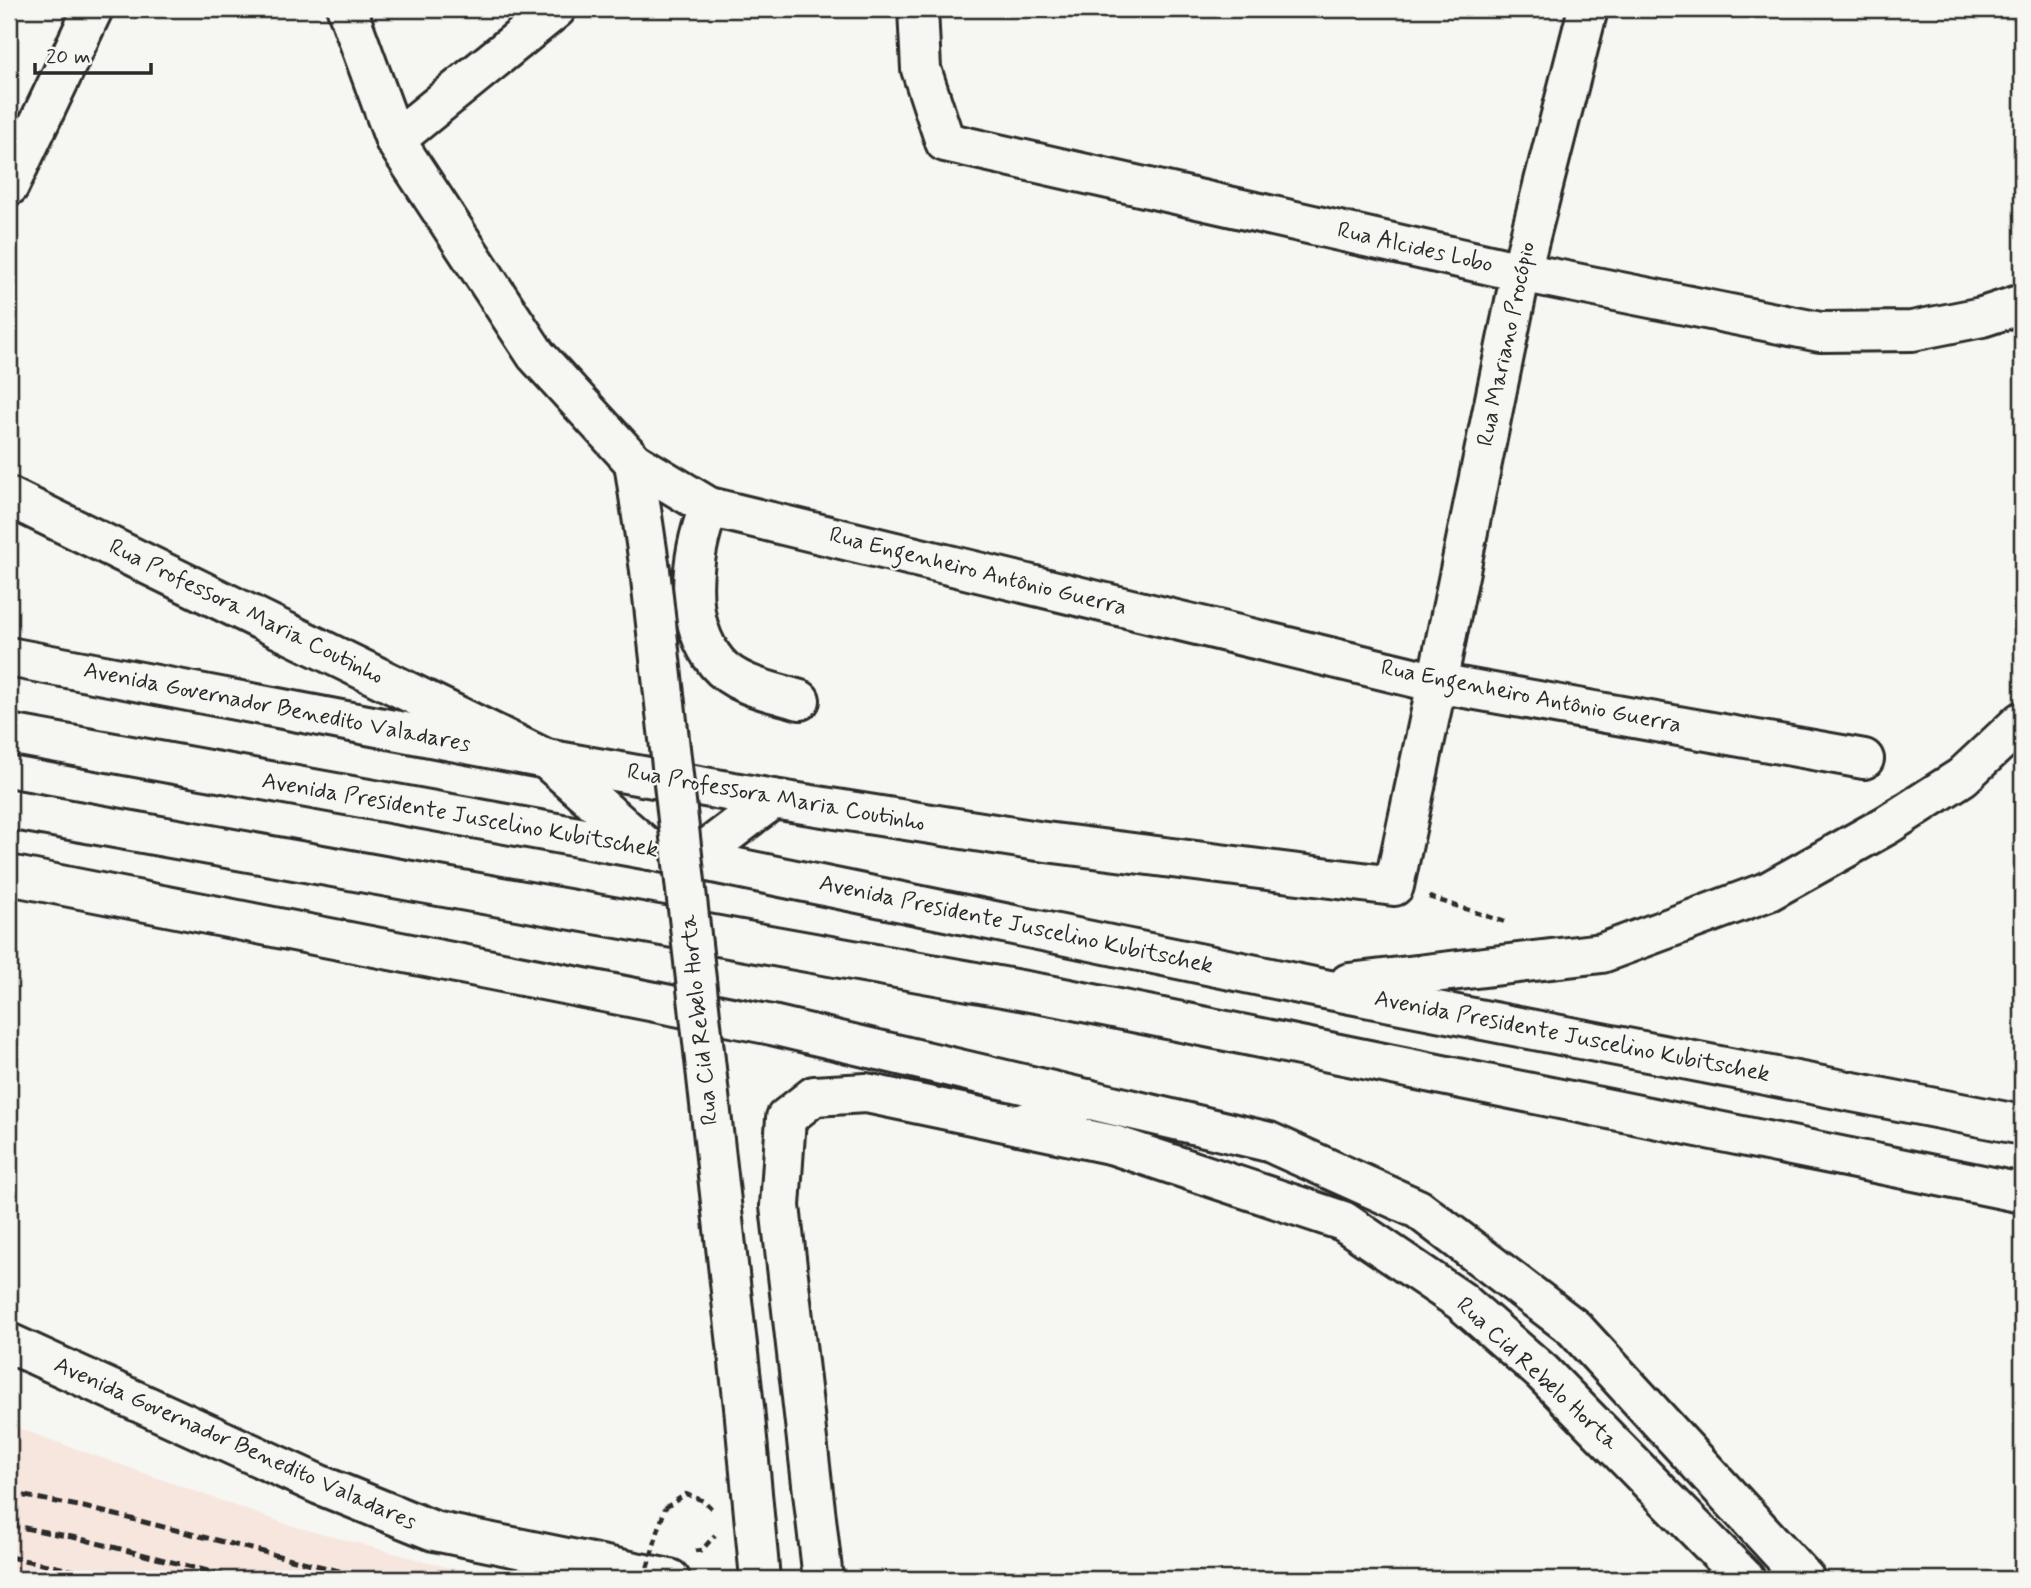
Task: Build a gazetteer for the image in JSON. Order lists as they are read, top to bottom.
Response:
{
  "streets": {
    "main road": [
      "Rua Alcides Lobo",
      "Rua Mariano Procópio",
      "Rua Engenheiro Antônio Guerra",
      "Rua Professora Maria Coutinho",
      "Avenida Governador Benedito Valadares",
      "Avenida Presidente Juscelino Kubitschek",
      "Rua Cid Rebelo Horta"
    ]
  },
  "crossings": [
    ["Rua Alcides Lobo", "Rua Mariano Procópio"],
    ["Rua Mariano Procópio", "Rua Engenheiro Antônio Guerra"],
    ["Rua Engenheiro Antônio Guerra", "Rua Cid Rebelo Horta"],
    ["Rua Professora Maria Coutinho", "Avenida Governador Benedito Valadares"]
  ],
  "scale_bar": "20 m"
}
